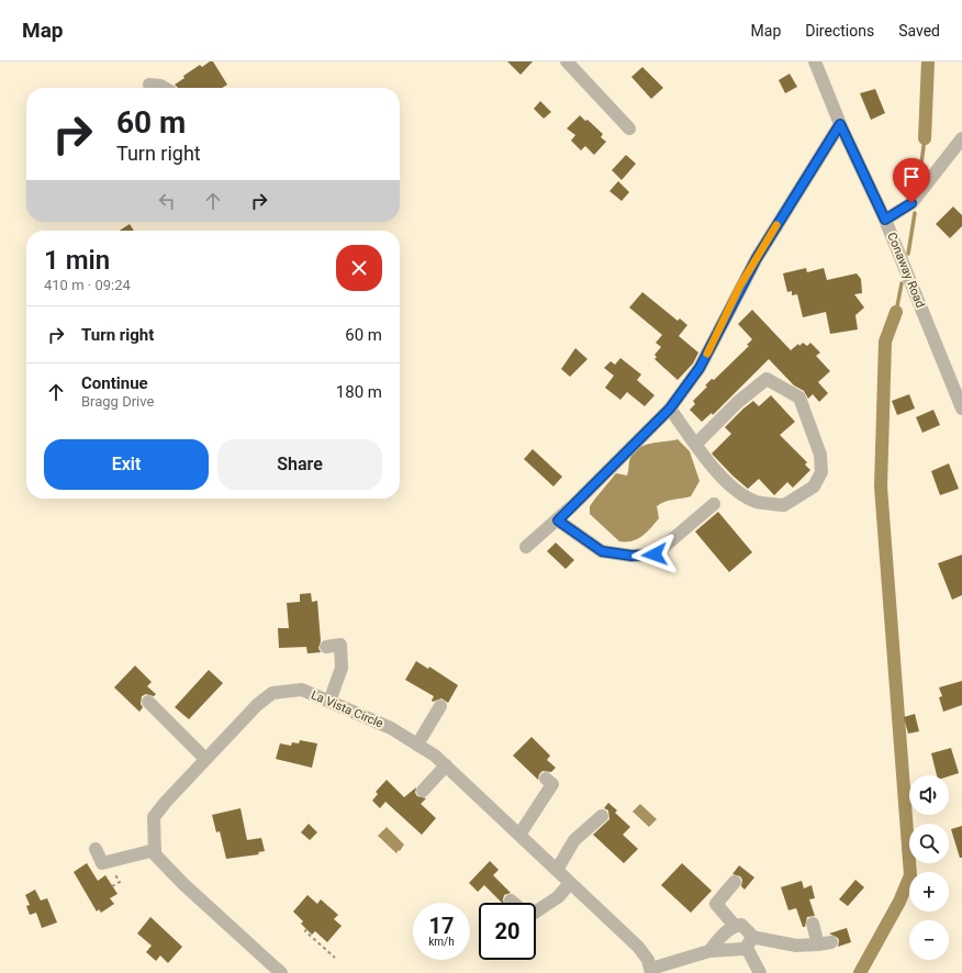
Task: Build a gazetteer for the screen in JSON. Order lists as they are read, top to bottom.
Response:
{
  "streets": {
    "street": ["Conaway Road", "La Vista Circle"]
  },
  "page": {
    "header": "Map",
    "nav": ["Map", "Directions", "Saved"],
    "turn": ["60 m", "Turn right"],
    "heading": ["1 min", "410 m · 09:24"],
    "list": [
      {
        "name": "Turn right",
        "value": "60 m"
      },
      {
        "name": "Continue",
        "note": "Bragg Drive",
        "value": "180 m"
      }
    ],
    "buttons": ["Exit", "Share"],
    "map_buttons": ["+", "−"],
    "speed": "17 km/h",
    "limit": "20"
  }
}
